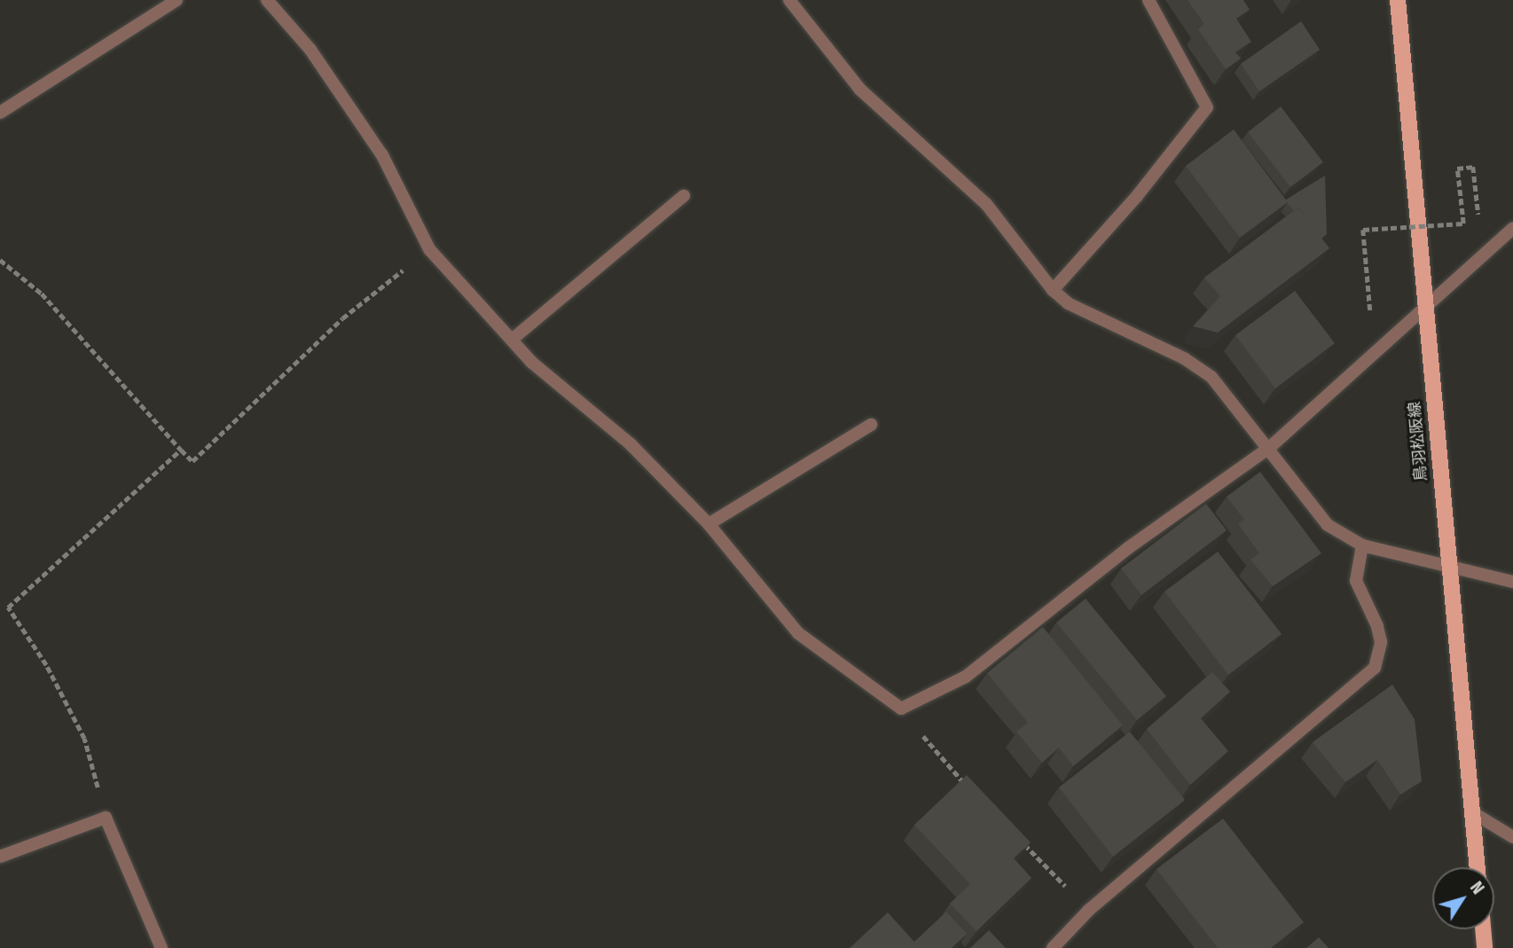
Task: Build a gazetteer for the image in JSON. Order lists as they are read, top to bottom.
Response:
{
  "streets": {
    "main road": ["鳥羽松阪線"]
  },
  "north": "top right"
}
